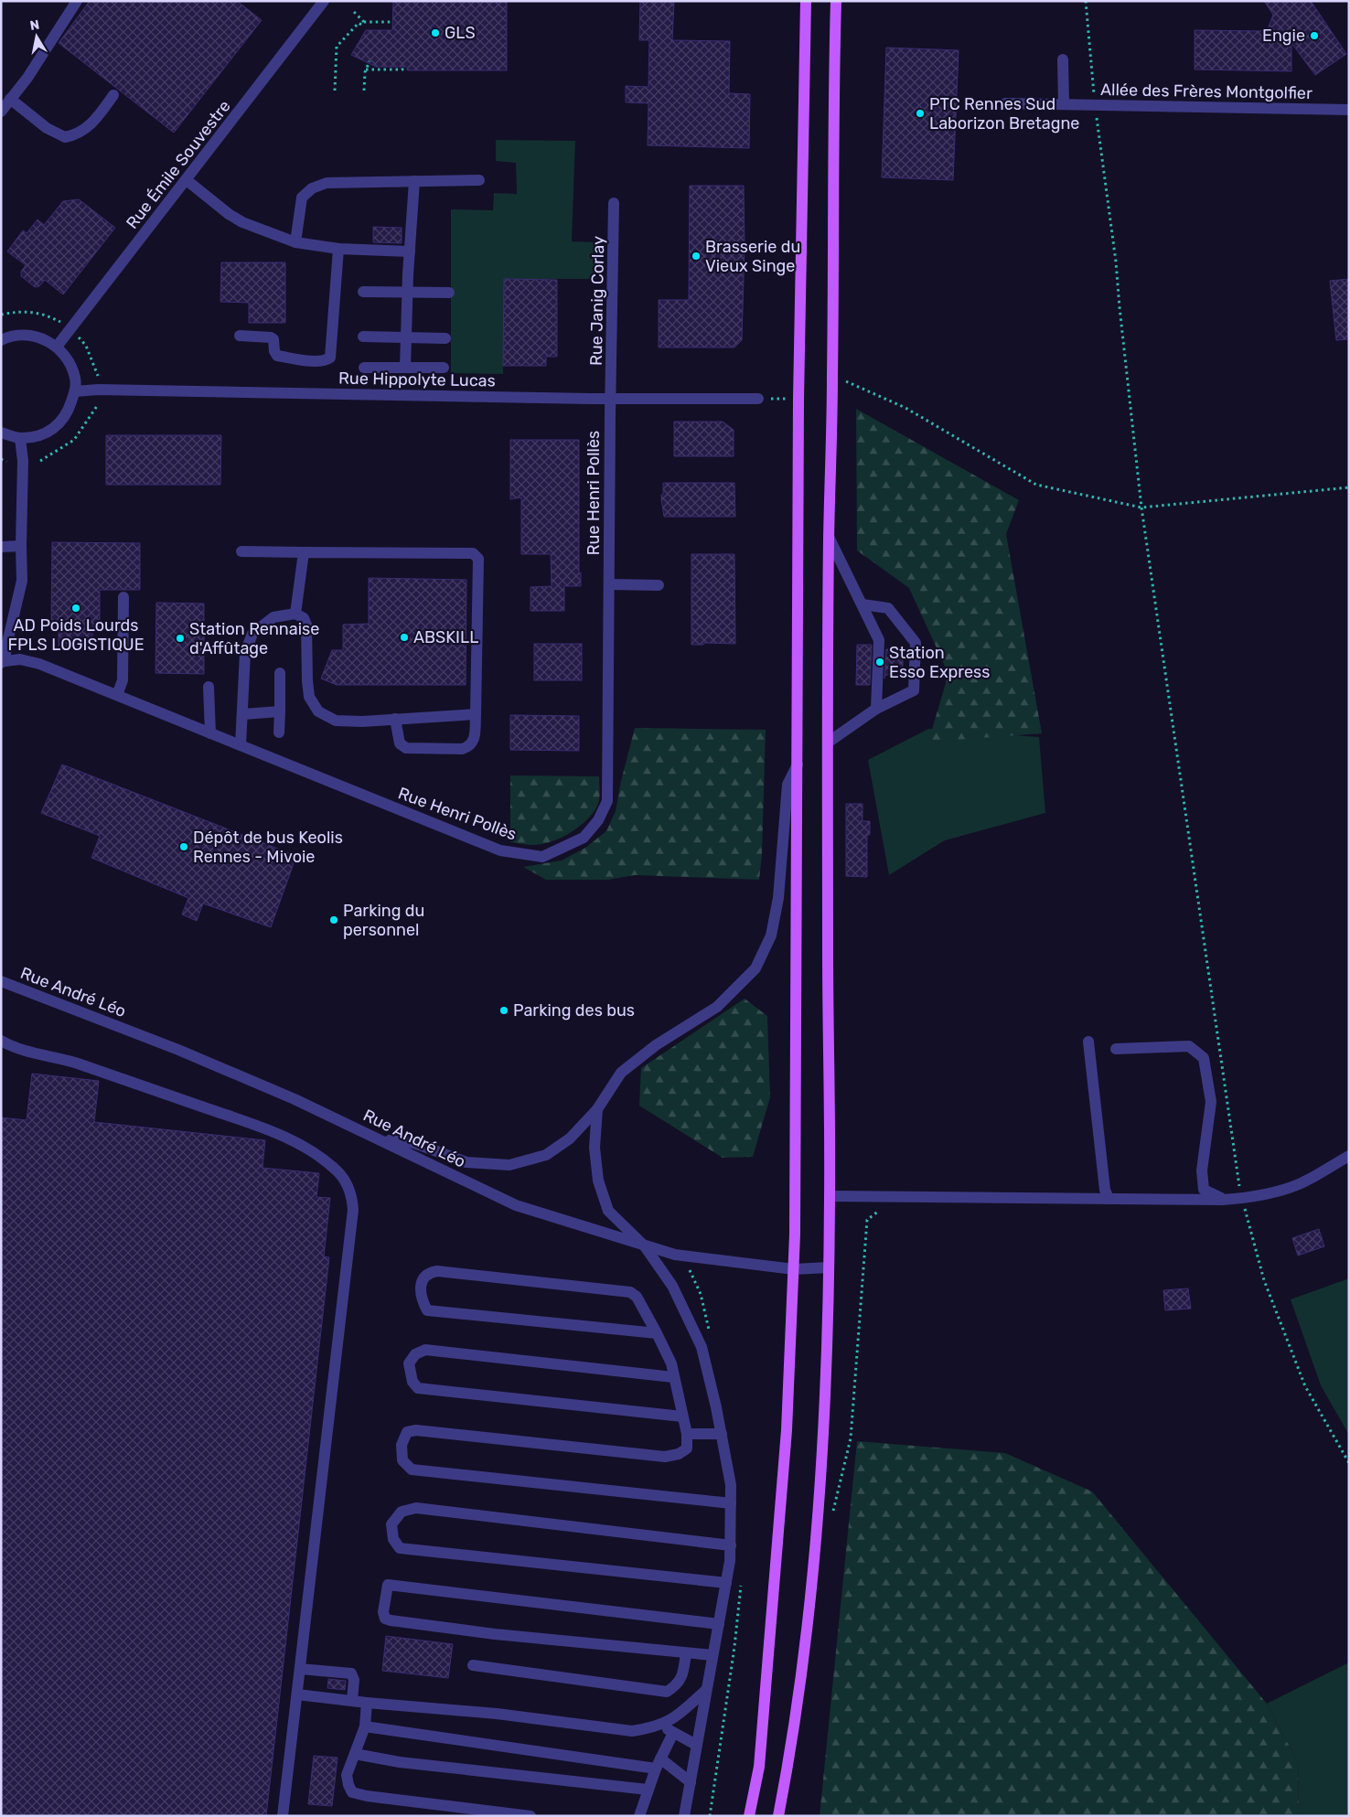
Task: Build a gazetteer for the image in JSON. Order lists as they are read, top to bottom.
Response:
{
  "streets": {
    "street": [
      "Allée des Frères Montgolfier",
      "Rue Émile Souvestre",
      "Rue Janig Corlay",
      "Rue Hippolyte Lucas",
      "Rue Henri Pollès",
      "Rue André Léo"
    ]
  },
  "crossings": [
    ["Rue Janig Corlay", "Rue Hippolyte Lucas"],
    ["Rue Janig Corlay", "Rue Henri Pollès"],
    ["Rue Hippolyte Lucas", "Rue Henri Pollès"]
  ],
  "places": [
    "GLS",
    "Engie",
    "PTC Rennes Sud Laborizon Bretagne",
    "Brasserie du Vieux Singe",
    "AD Poids Lourds FPLS LOGISTIQUE",
    "ABSKILL",
    "Station Rennaise d'Affûtage",
    "Station Esso Express",
    "Dépôt de bus Keolis Rennes - Mivoie",
    "Parking du personnel",
    "Parking des bus"
  ],
  "north": "top"
}
